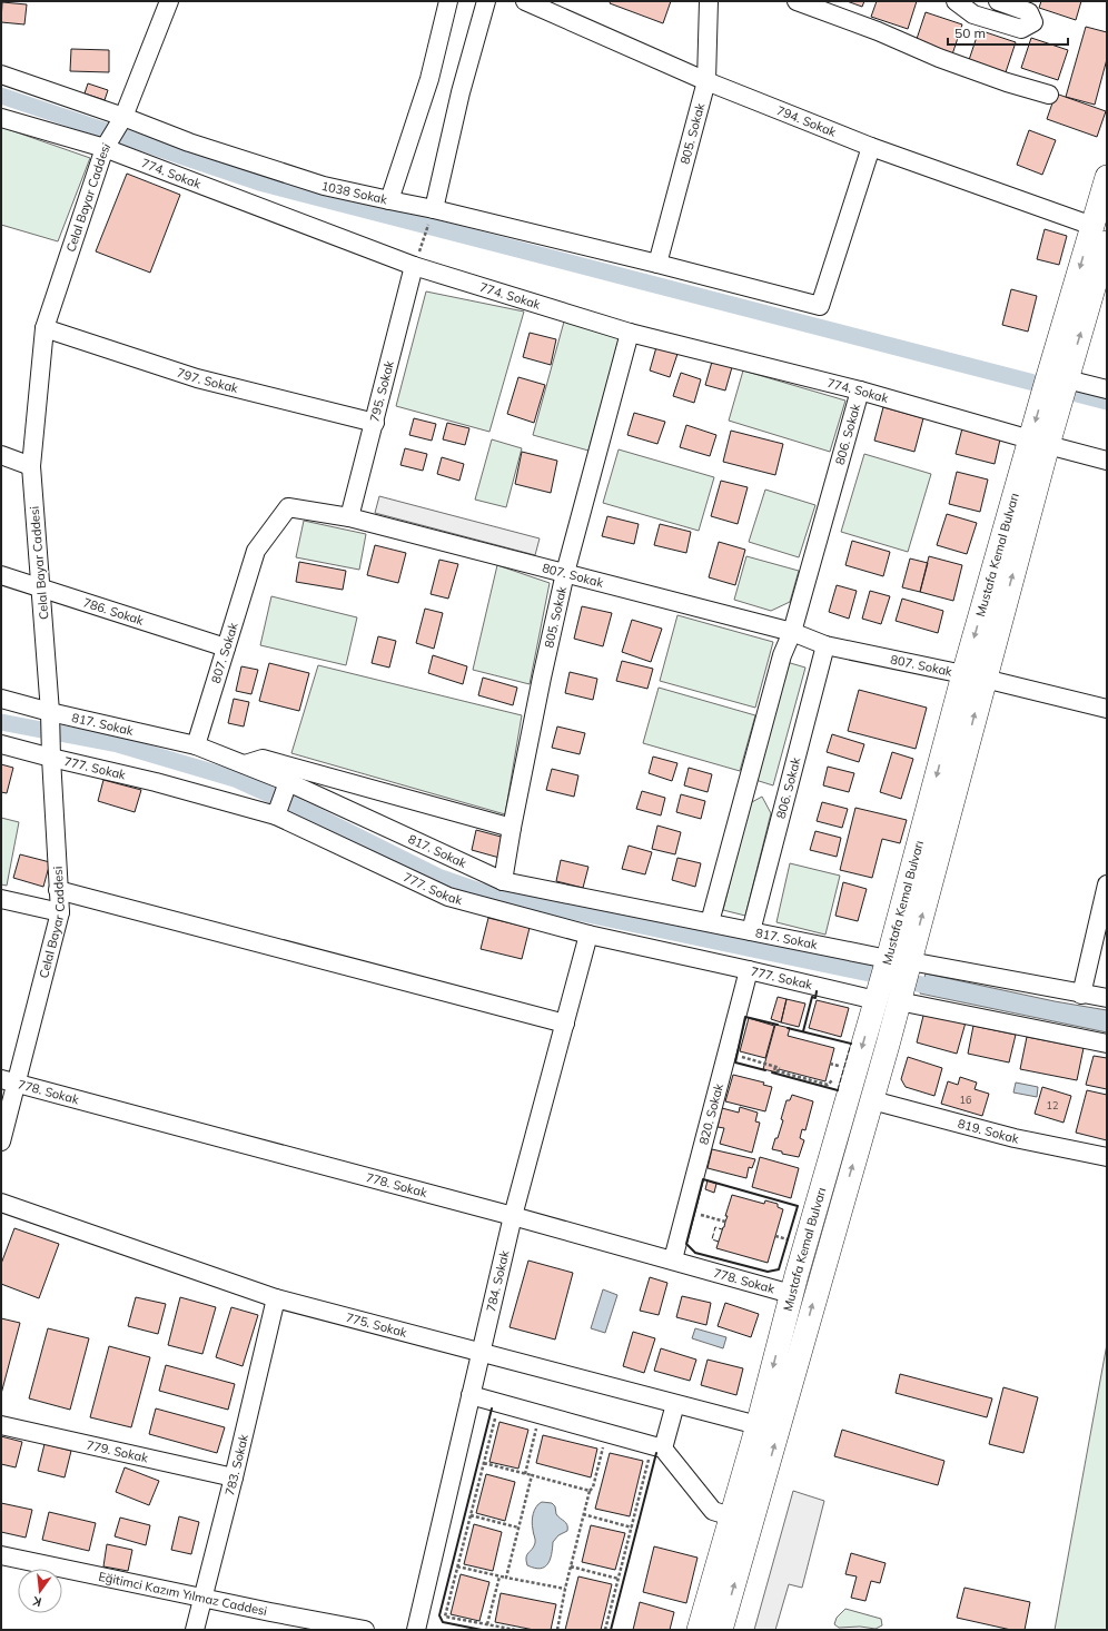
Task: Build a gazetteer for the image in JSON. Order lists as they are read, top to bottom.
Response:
{
  "streets": {
    "main road": ["Mustafa Kemal Bulvarı"],
    "street": [
      "794. Sokak",
      "805. Sokak",
      "774. Sokak",
      "1038 Sokak",
      "Celal Bayar Caddesi",
      "797. Sokak",
      "795. Sokak",
      "806. Sokak",
      "807. Sokak",
      "786. Sokak",
      "817. Sokak",
      "777. Sokak",
      "778. Sokak",
      "820. Sokak",
      "819. Sokak",
      "784. Sokak",
      "775. Sokak",
      "779. Sokak",
      "783. Sokak",
      "Eğitimci Kazım Yılmaz Caddesi"
    ]
  },
  "crossings": [
    ["794. Sokak", "805. Sokak"],
    ["794. Sokak", "Mustafa Kemal Bulvarı"],
    ["805. Sokak", "774. Sokak"],
    ["805. Sokak", "807. Sokak"],
    ["805. Sokak", "817. Sokak"],
    ["774. Sokak", "Celal Bayar Caddesi"],
    ["774. Sokak", "795. Sokak"],
    ["774. Sokak", "806. Sokak"],
    ["774. Sokak", "Mustafa Kemal Bulvarı"],
    ["1038 Sokak", "Celal Bayar Caddesi"],
    ["Celal Bayar Caddesi", "797. Sokak"],
    ["Celal Bayar Caddesi", "786. Sokak"],
    ["Celal Bayar Caddesi", "817. Sokak"],
    ["Celal Bayar Caddesi", "777. Sokak"],
    ["Celal Bayar Caddesi", "778. Sokak"],
    ["797. Sokak", "795. Sokak"],
    ["795. Sokak", "807. Sokak"],
    ["806. Sokak", "807. Sokak"],
    ["806. Sokak", "817. Sokak"],
    ["Mustafa Kemal Bulvarı", "807. Sokak"],
    ["Mustafa Kemal Bulvarı", "817. Sokak"],
    ["Mustafa Kemal Bulvarı", "777. Sokak"],
    ["Mustafa Kemal Bulvarı", "778. Sokak"],
    ["Mustafa Kemal Bulvarı", "819. Sokak"],
    ["Mustafa Kemal Bulvarı", "775. Sokak"],
    ["807. Sokak", "786. Sokak"],
    ["807. Sokak", "817. Sokak"],
    ["777. Sokak", "820. Sokak"],
    ["777. Sokak", "784. Sokak"],
    ["778. Sokak", "820. Sokak"],
    ["778. Sokak", "784. Sokak"],
    ["784. Sokak", "775. Sokak"],
    ["775. Sokak", "783. Sokak"],
    ["779. Sokak", "783. Sokak"],
    ["783. Sokak", "Eğitimci Kazım Yılmaz Caddesi"]
  ],
  "house_numbers": ["16", "12"],
  "scale_bar": "50 m",
  "north": "bottom"
}
